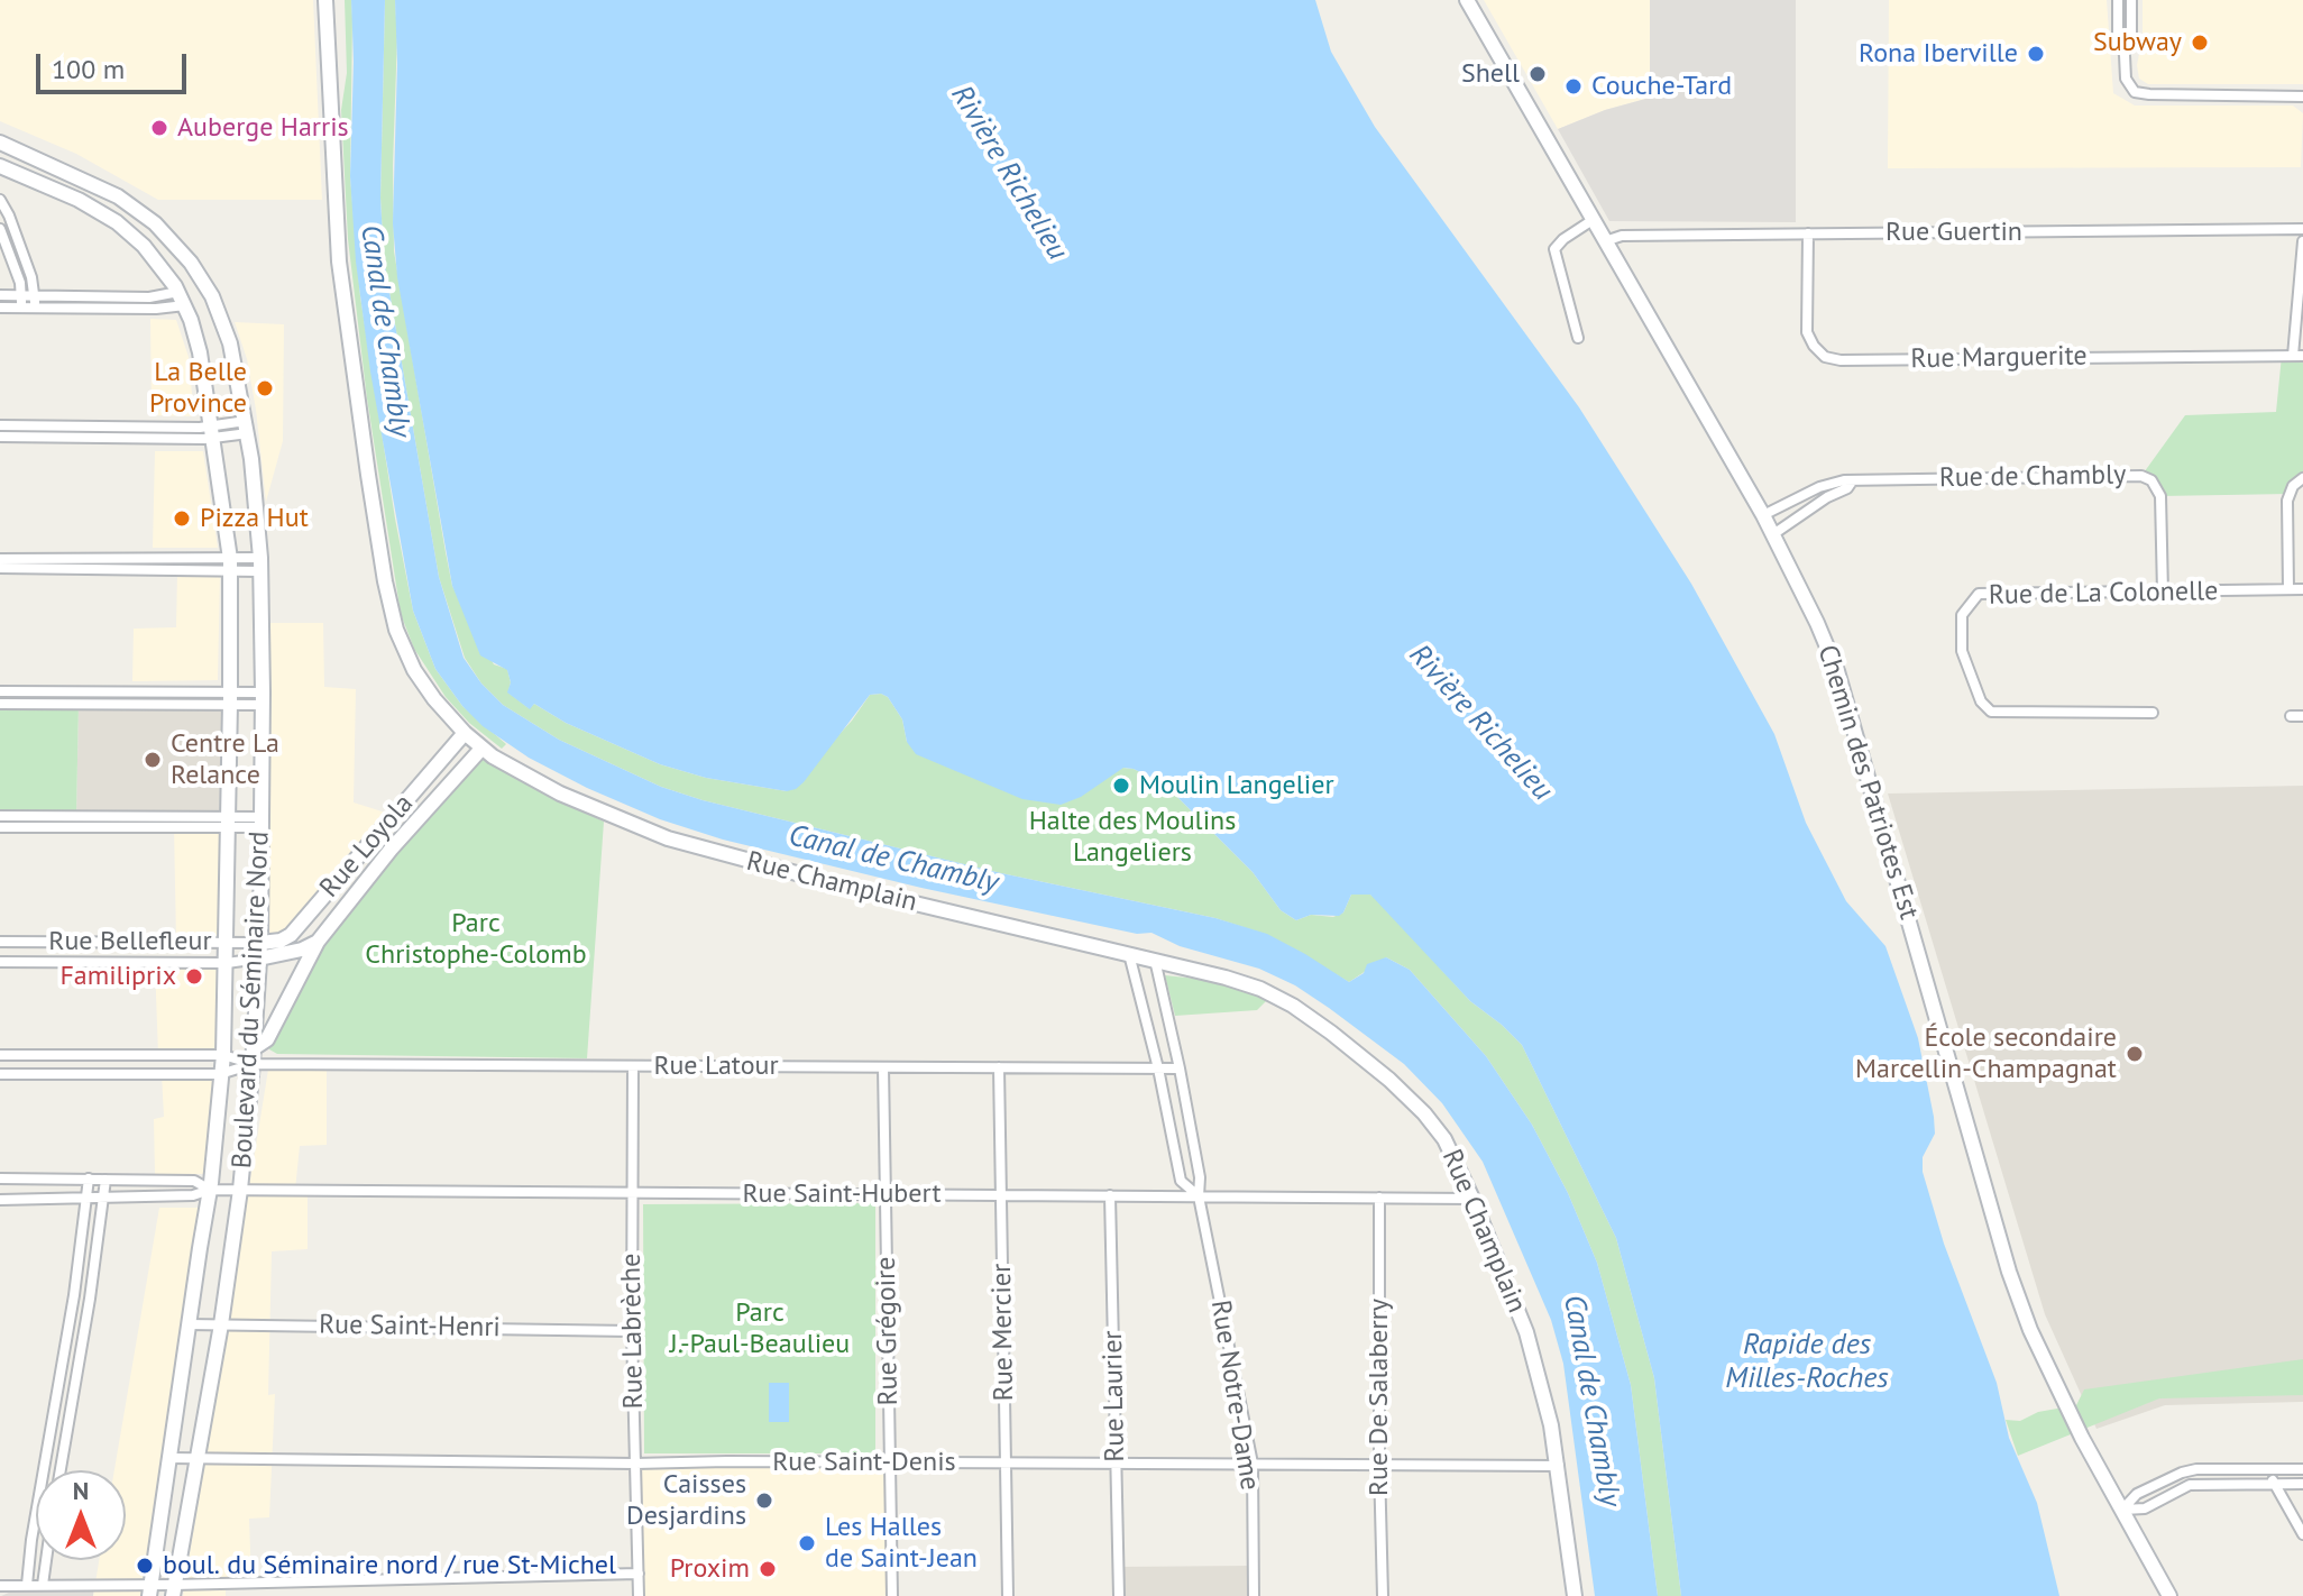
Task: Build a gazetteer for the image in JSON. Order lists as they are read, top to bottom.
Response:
{
  "streets": {
    "street": [
      "Rue Guertin",
      "Rue Marguerite",
      "Rue de Chambly",
      "Rue de La Colonelle",
      "Chemin des Patriotes Est",
      "Rue Loyola",
      "Rue Champlain",
      "Rue Bellefleur",
      "Boulevard du Séminaire Nord",
      "Rue Latour",
      "Rue Saint-Hubert",
      "Rue Saint-Henri",
      "Rue Labrèche",
      "Rue Grégoire",
      "Rue Mercier",
      "Rue Notre-Dame",
      "Rue Laurier",
      "Rue De Salaberry",
      "Rue Saint-Denis"
    ]
  },
  "crossings": [
    ["Rue Guertin", "Rue Marguerite"],
    ["Rue Guertin", "Chemin des Patriotes Est"],
    ["Rue de Chambly", "Rue de La Colonelle"],
    ["Rue de Chambly", "Chemin des Patriotes Est"],
    ["Rue Loyola", "Rue Champlain"],
    ["Rue Loyola", "Rue Bellefleur"],
    ["Rue Loyola", "Boulevard du Séminaire Nord"],
    ["Rue Champlain", "Rue Saint-Hubert"],
    ["Rue Champlain", "Rue Notre-Dame"],
    ["Rue Champlain", "Rue Saint-Denis"],
    ["Rue Bellefleur", "Boulevard du Séminaire Nord"],
    ["Boulevard du Séminaire Nord", "Rue Latour"],
    ["Boulevard du Séminaire Nord", "Rue Saint-Hubert"],
    ["Boulevard du Séminaire Nord", "Rue Saint-Henri"],
    ["Boulevard du Séminaire Nord", "Rue Saint-Denis"],
    ["Rue Latour", "Rue Labrèche"],
    ["Rue Latour", "Rue Grégoire"],
    ["Rue Latour", "Rue Mercier"],
    ["Rue Latour", "Rue Notre-Dame"],
    ["Rue Saint-Hubert", "Rue Labrèche"],
    ["Rue Saint-Hubert", "Rue Grégoire"],
    ["Rue Saint-Hubert", "Rue Mercier"],
    ["Rue Saint-Hubert", "Rue Notre-Dame"],
    ["Rue Saint-Hubert", "Rue Laurier"],
    ["Rue Saint-Hubert", "Rue De Salaberry"],
    ["Rue Saint-Henri", "Rue Labrèche"],
    ["Rue Labrèche", "Rue Saint-Denis"],
    ["Rue Grégoire", "Rue Saint-Denis"],
    ["Rue Mercier", "Rue Saint-Denis"],
    ["Rue Notre-Dame", "Rue Saint-Denis"],
    ["Rue Laurier", "Rue Saint-Denis"],
    ["Rue De Salaberry", "Rue Saint-Denis"]
  ],
  "water": ["Rivière Richelieu", "Canal de Chambly", "Rapide des Milles-Roches"],
  "parks": ["Halte des Moulins Langeliers", "Parc Christophe-Colomb", "Parc J.-Paul-Beaulieu"],
  "places": [
    "Subway",
    "Rona Iberville",
    "Shell",
    "Couche-Tard",
    "Auberge Harris",
    "La Belle Province",
    "Pizza Hut",
    "Centre La Relance",
    "Moulin Langelier",
    "Familiprix",
    "École secondaire Marcellin-Champagnat",
    "Caisses Desjardins",
    "Les Halles de Saint-Jean",
    "boul. du Séminaire nord / rue St-Michel",
    "Proxim"
  ],
  "scale_bar": "100 m",
  "north": "top"
}
